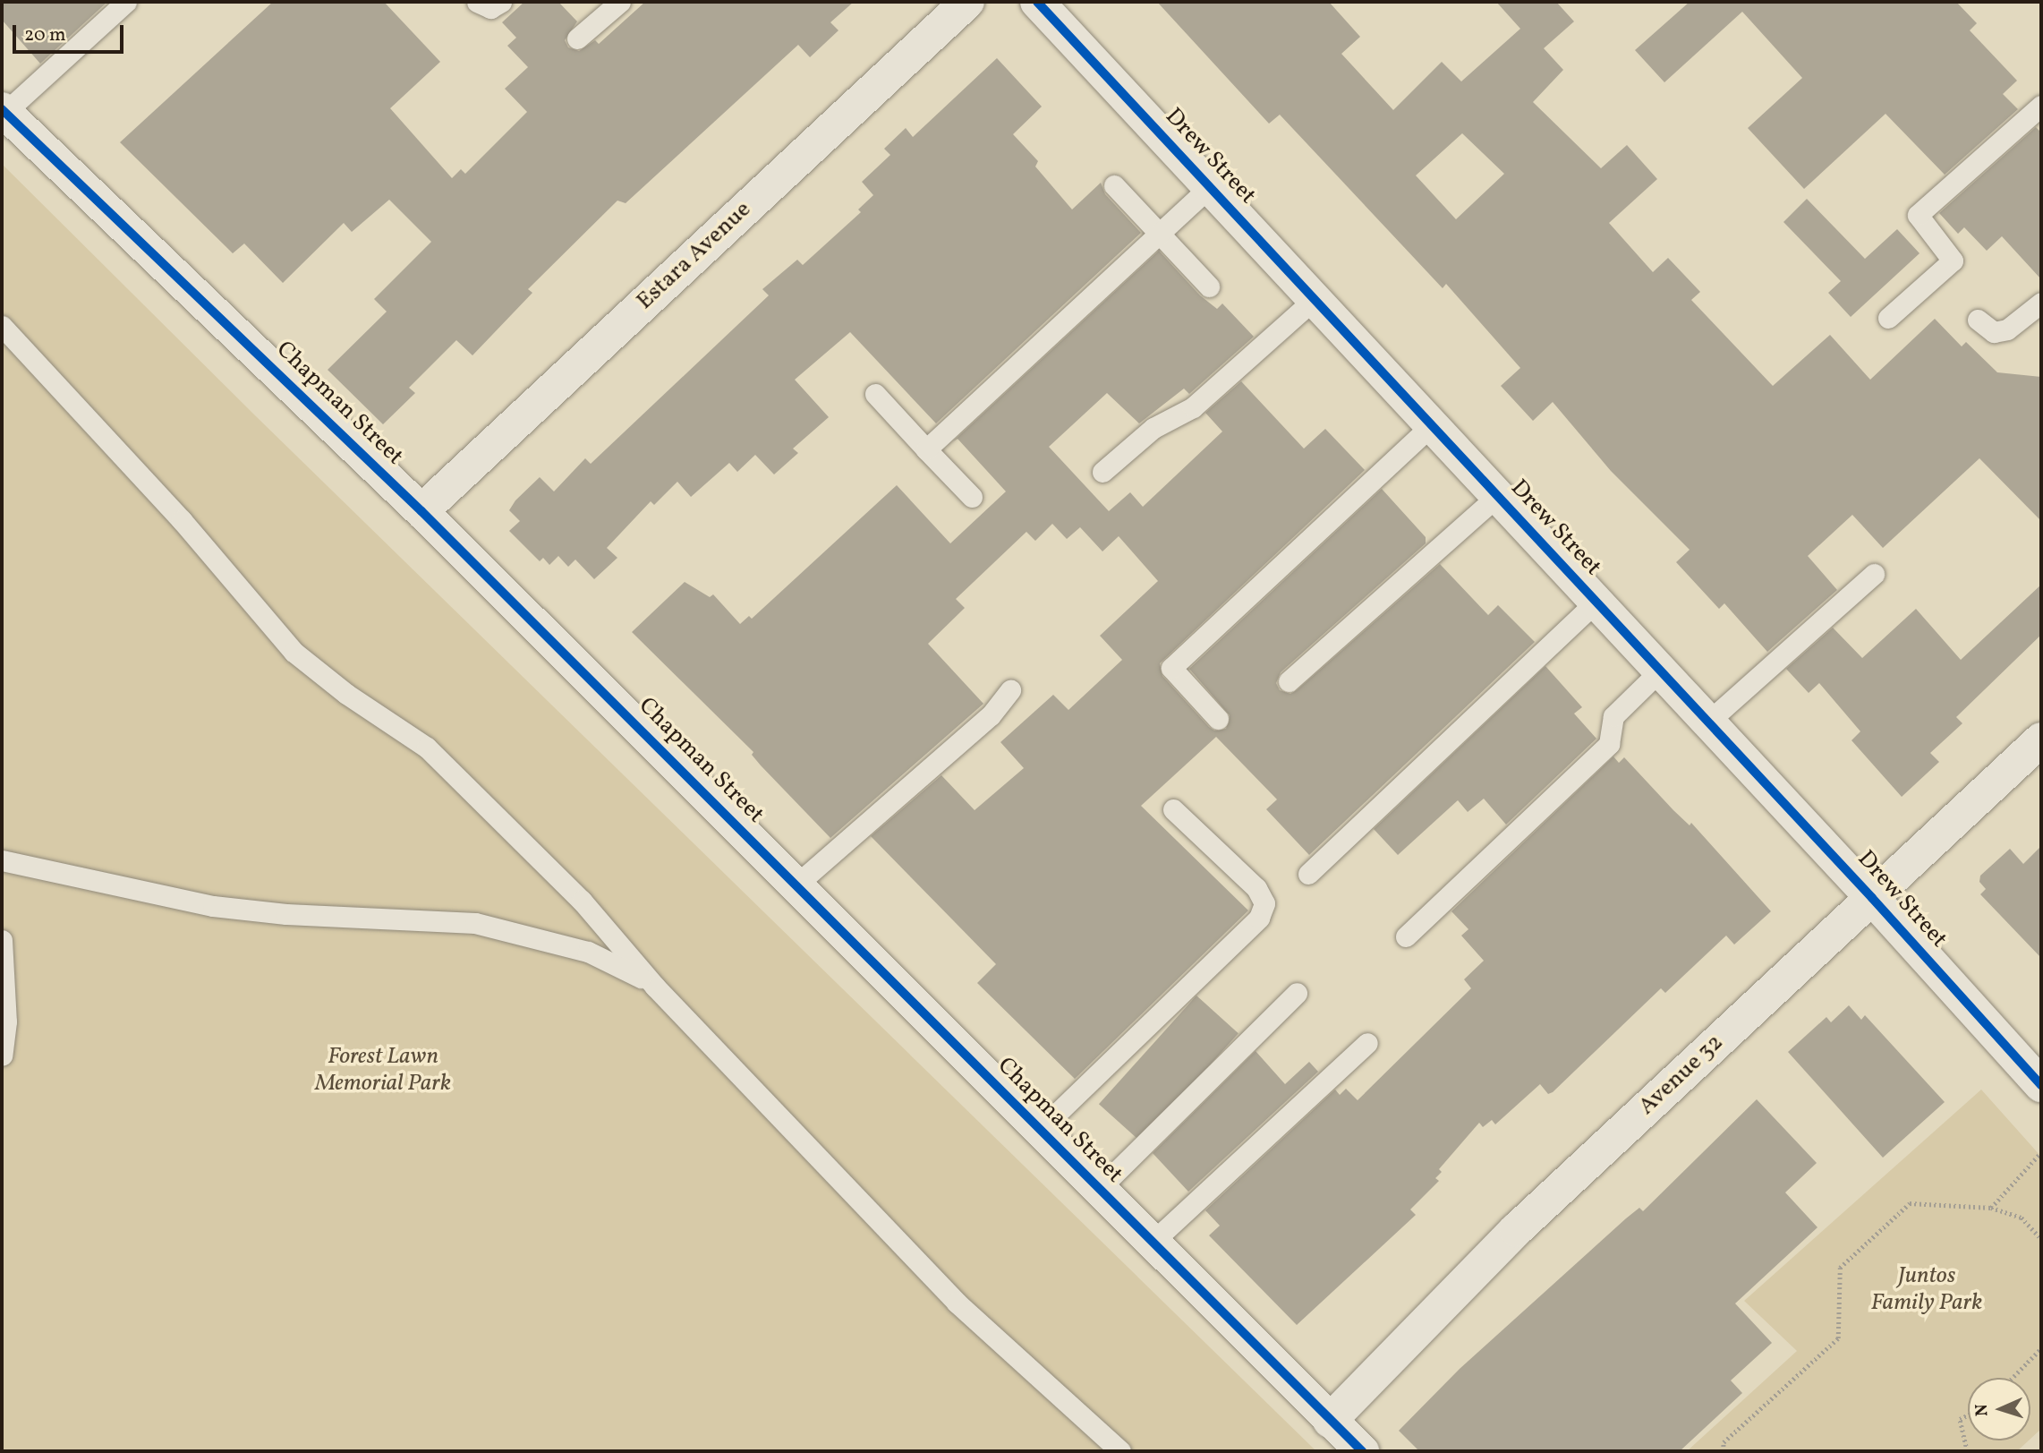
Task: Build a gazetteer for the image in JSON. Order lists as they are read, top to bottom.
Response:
{
  "streets": {
    "street": [
      "Drew Street",
      "Estara Avenue",
      "Chapman Street",
      "Avenue 32"
    ]
  },
  "crossings": [
    ["Drew Street", "Avenue 32"],
    ["Estara Avenue", "Chapman Street"],
    ["Chapman Street", "Avenue 32"]
  ],
  "parks": ["Forest Lawn Memorial Park", "Juntos Family Park"],
  "scale_bar": "20 m",
  "north": "left"
}
